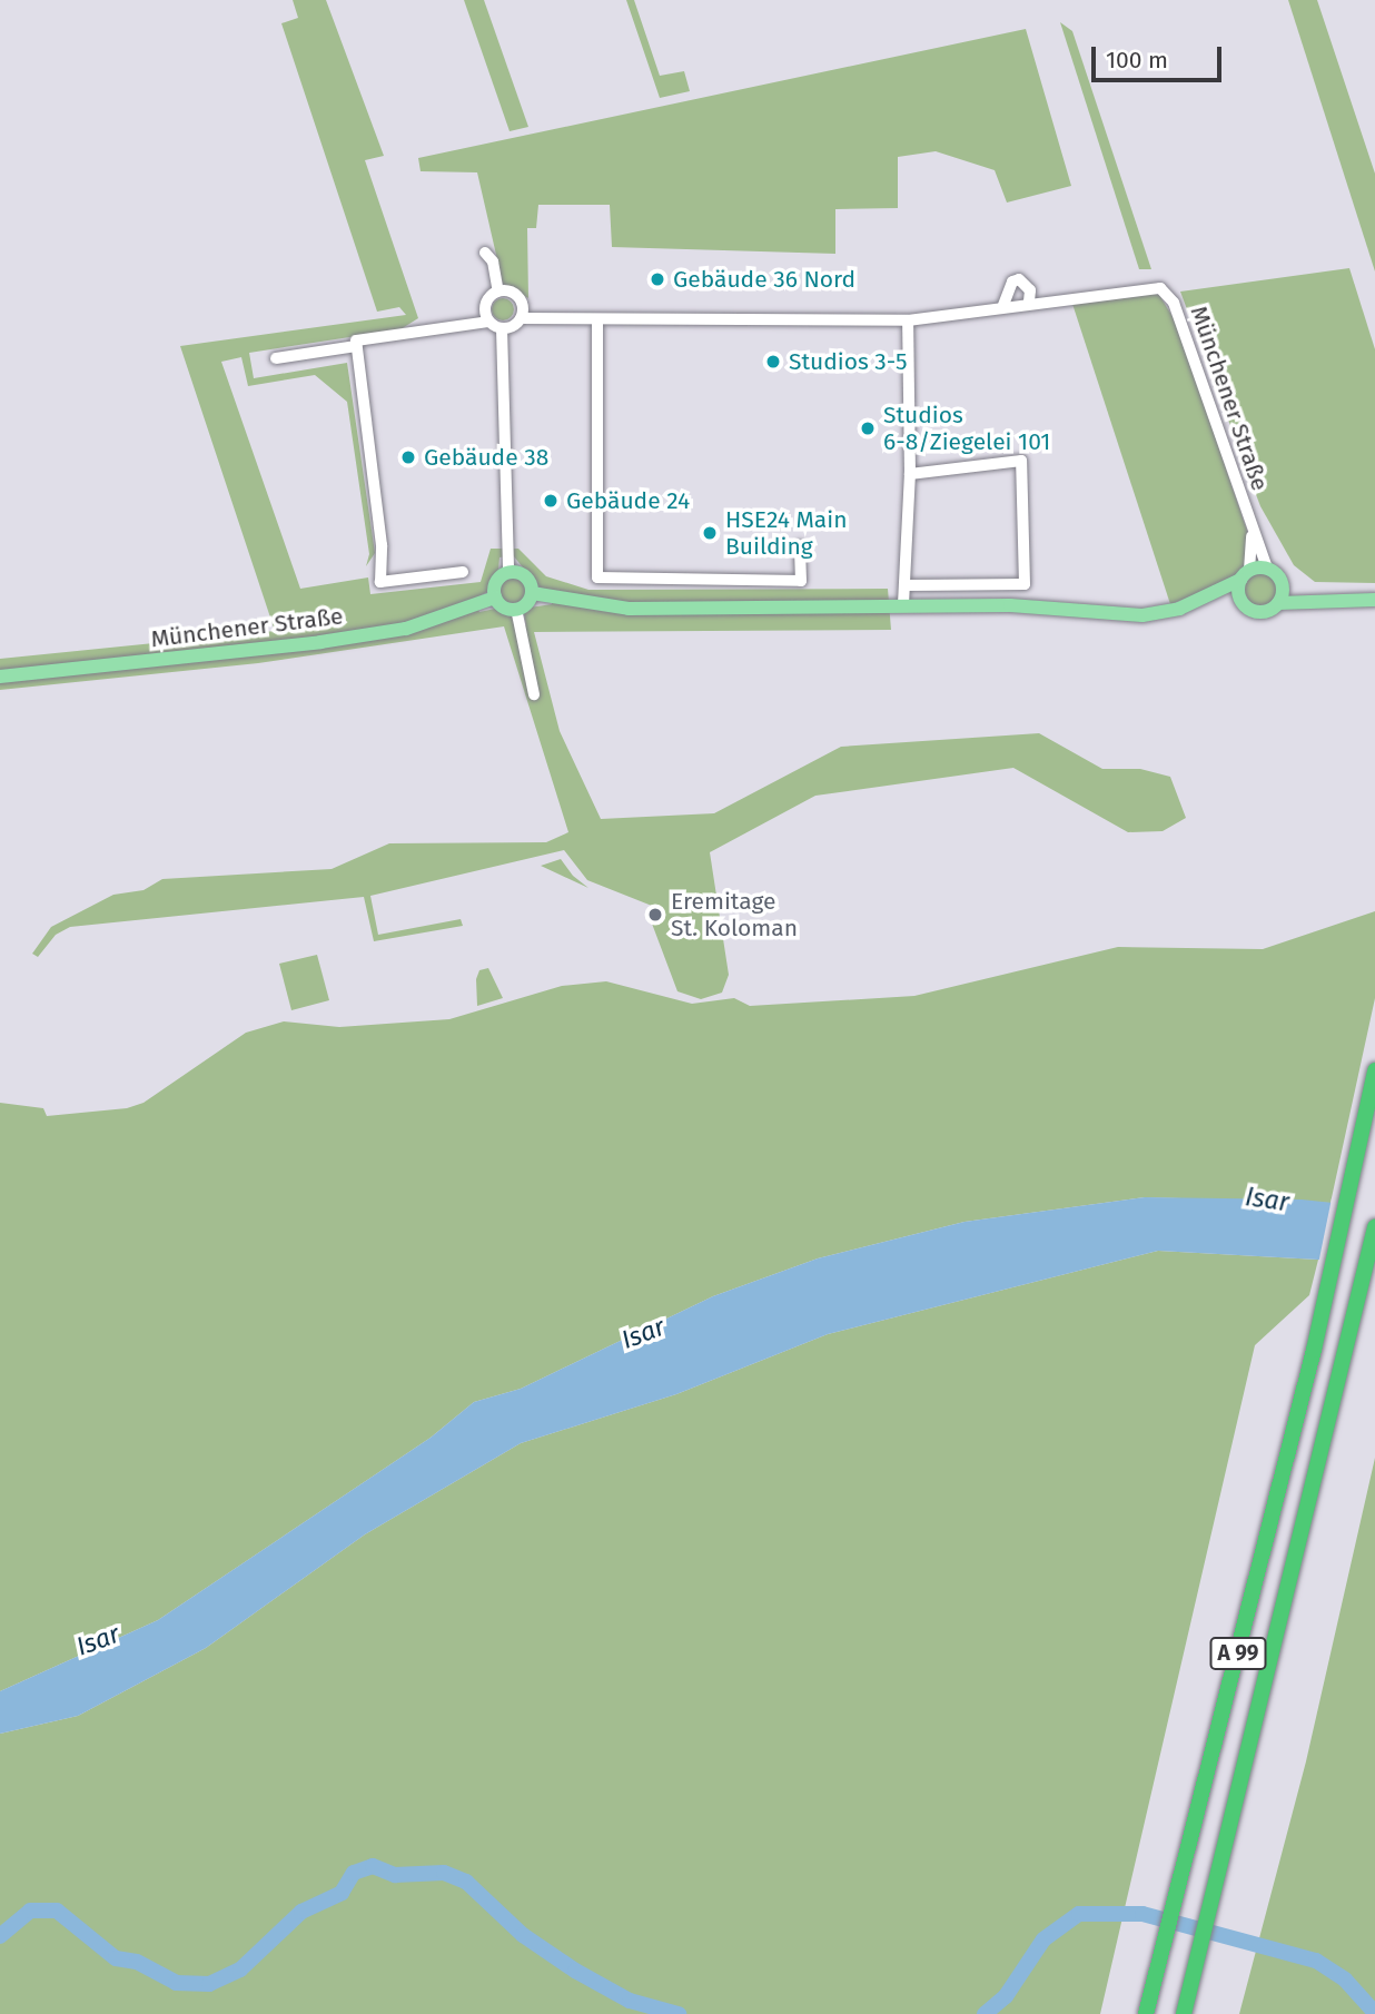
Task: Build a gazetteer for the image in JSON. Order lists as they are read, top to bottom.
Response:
{
  "streets": {
    "highway": ["A 99"],
    "main road": ["Münchener Straße"]
  },
  "water": ["Isar"],
  "places": [
    "Gebäude 36 Nord",
    "Studios 3-5",
    "Studios 6-8/Ziegelei 101",
    "Gebäude 38",
    "Gebäude 24",
    "HSE24 Main Building",
    "Eremitage St. Koloman"
  ],
  "scale_bar": "100 m"
}
